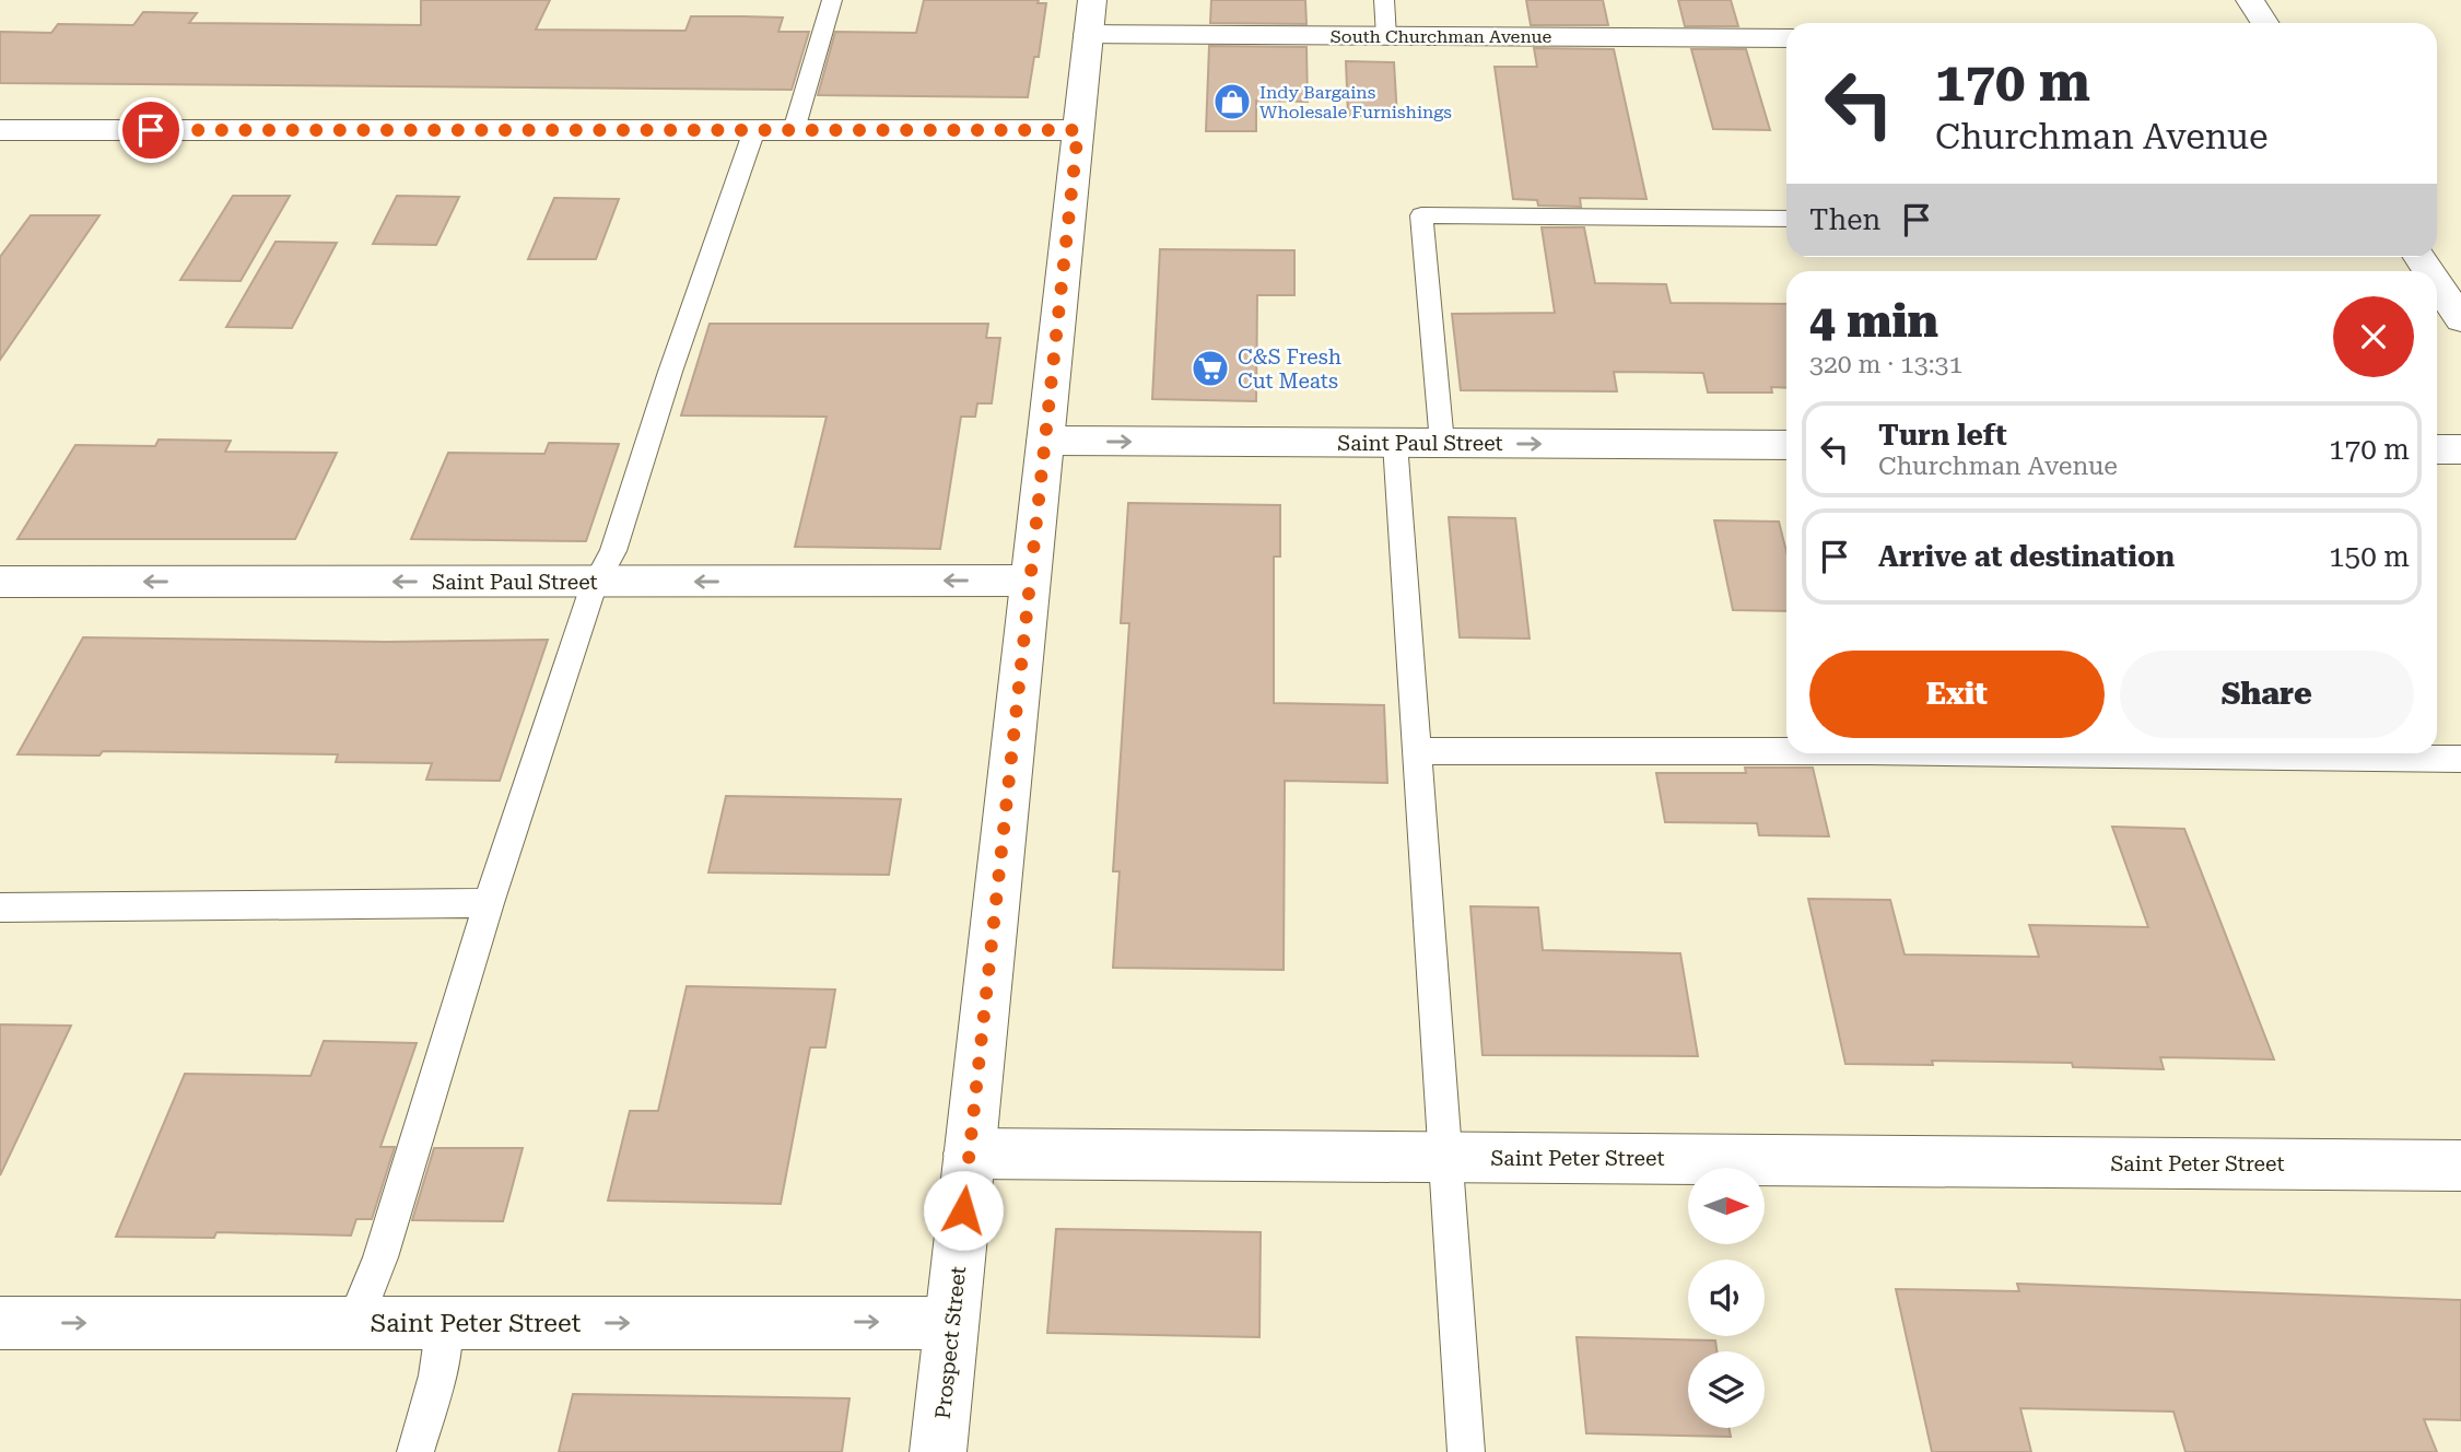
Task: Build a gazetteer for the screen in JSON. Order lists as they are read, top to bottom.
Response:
{
  "streets": {
    "street": [
      "South Churchman Avenue",
      "Saint Paul Street",
      "Saint Peter Street",
      "Prospect Street"
    ]
  },
  "crossings": [
    ["South Churchman Avenue", "Prospect Street"],
    ["Saint Paul Street", "Prospect Street"],
    ["Saint Peter Street", "Prospect Street"]
  ],
  "one_way": ["Saint Peter Street"],
  "places": {
    "shop": ["Indy Bargains Wholesale Furnishings"],
    "supermarket": ["C&S Fresh Cut Meats"]
  },
  "north": "right",
  "page": {
    "turn": ["170 m", "Churchman Avenue"],
    "then": "Then",
    "heading": ["4 min", "320 m · 13:31"],
    "list": [
      {
        "name": "Turn left",
        "note": "Churchman Avenue",
        "value": "170 m"
      },
      {
        "name": "Arrive at destination",
        "value": "150 m"
      }
    ],
    "buttons": ["Exit", "Share"]
  }
}
